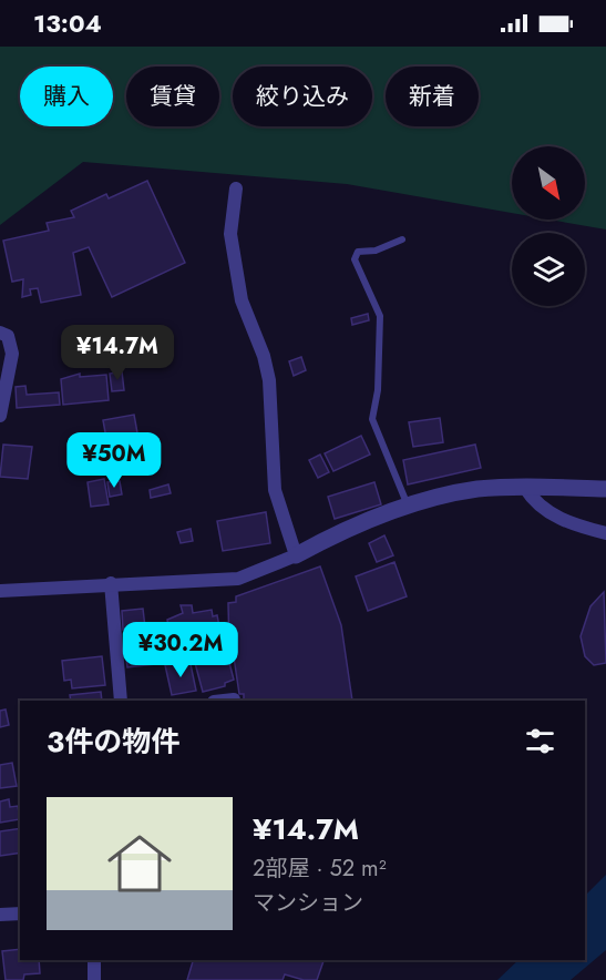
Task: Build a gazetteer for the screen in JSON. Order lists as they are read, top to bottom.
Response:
{
  "north": "bottom right",
  "page": {
    "status": "13:04",
    "chip": [
      "購入",
      "賃貸",
      "絞り込み",
      "新着"
    ],
    "price": ["¥14.7M", "¥50M", "¥30.2M"],
    "heading": "3件の物件",
    "list": [
      {
        "name": "¥14.7M",
        "note": "2部屋 · 52 m² · マンション"
      }
    ]
  }
}
